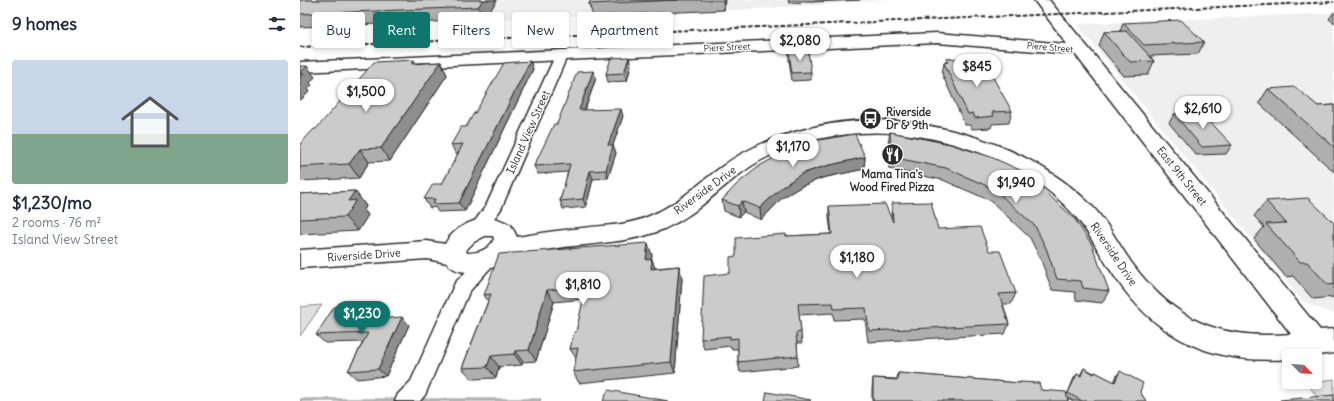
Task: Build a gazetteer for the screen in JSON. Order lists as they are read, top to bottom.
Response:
{
  "streets": {
    "street": [
      "Piere Street",
      "Island View Street",
      "East 9th Street",
      "Riverside Drive"
    ]
  },
  "crossings": [
    ["Piere Street", "Island View Street"],
    ["Piere Street", "East 9th Street"],
    ["Island View Street", "Riverside Drive"],
    ["East 9th Street", "Riverside Drive"]
  ],
  "places": {
    "bus stop": ["Riverside Dr & 9th"],
    "restaurant": ["Mama Tina's Wood Fired Pizza"]
  },
  "north": "bottom right",
  "page": {
    "heading": "9 homes",
    "chip": [
      "Buy",
      "Rent",
      "Filters",
      "New",
      "Apartment"
    ],
    "price": [
      "$2,080",
      "$845",
      "$1,500",
      "$2,610",
      "$1,170",
      "$1,940",
      "$1,180",
      "$1,810",
      "$1,230"
    ],
    "list": [
      {
        "name": "$1,230/mo",
        "note": "2 rooms · 76 m² · Island View Street"
      }
    ]
  }
}
